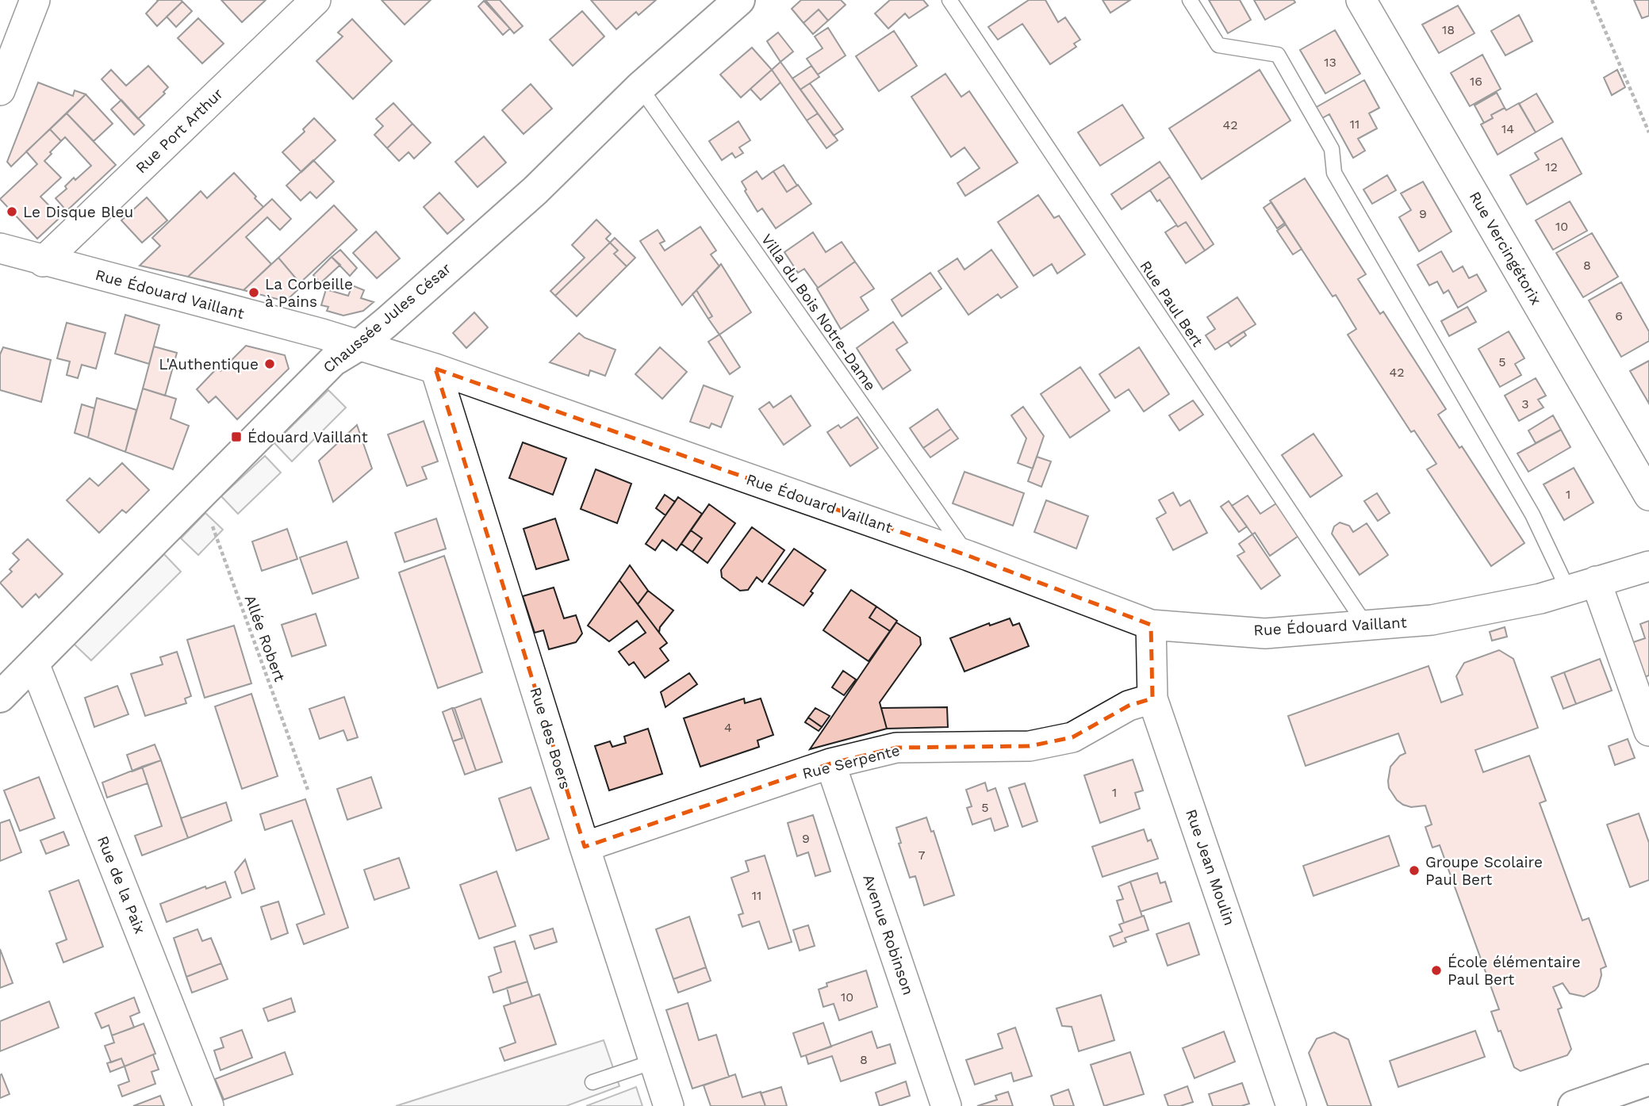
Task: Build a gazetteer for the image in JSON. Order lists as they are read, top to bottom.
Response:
{
  "streets": {
    "street": [
      "Rue Port Arthur",
      "Rue Vercingétorix",
      "Rue Édouard Vaillant",
      "Chaussée Jules César",
      "Rue des Boers",
      "Rue Serpente",
      "Rue Jean Moulin",
      "Rue de la Paix",
      "Avenue Robinson"
    ],
    "lane": ["Rue Paul Bert", "Villa du Bois Notre-Dame"],
    "path": ["Allée Robert"]
  },
  "crossings": [
    ["Rue Port Arthur", "Rue Édouard Vaillant"],
    ["Rue Édouard Vaillant", "Rue Paul Bert"],
    ["Rue Édouard Vaillant", "Villa du Bois Notre-Dame"],
    ["Rue Édouard Vaillant", "Chaussée Jules César"],
    ["Rue Édouard Vaillant", "Rue des Boers"],
    ["Rue Édouard Vaillant", "Rue Jean Moulin"],
    ["Villa du Bois Notre-Dame", "Chaussée Jules César"],
    ["Chaussée Jules César", "Allée Robert"],
    ["Chaussée Jules César", "Rue de la Paix"],
    ["Rue des Boers", "Rue Serpente"],
    ["Rue Serpente", "Rue Jean Moulin"],
    ["Rue Serpente", "Avenue Robinson"]
  ],
  "places": {
    "other": [
      "Le Disque Bleu",
      "La Corbeille à Pains",
      "L'Authentique",
      "Groupe Scolaire Paul Bert",
      "École élémentaire Paul Bert"
    ],
    "transit": ["Édouard Vaillant"]
  },
  "house_numbers": [
    "18",
    "13",
    "16",
    "11",
    "42",
    "14",
    "12",
    "9",
    "10",
    "8",
    "6",
    "5",
    "42",
    "3",
    "1",
    "4",
    "1",
    "5",
    "9",
    "7",
    "11",
    "10",
    "8"
  ]
}
